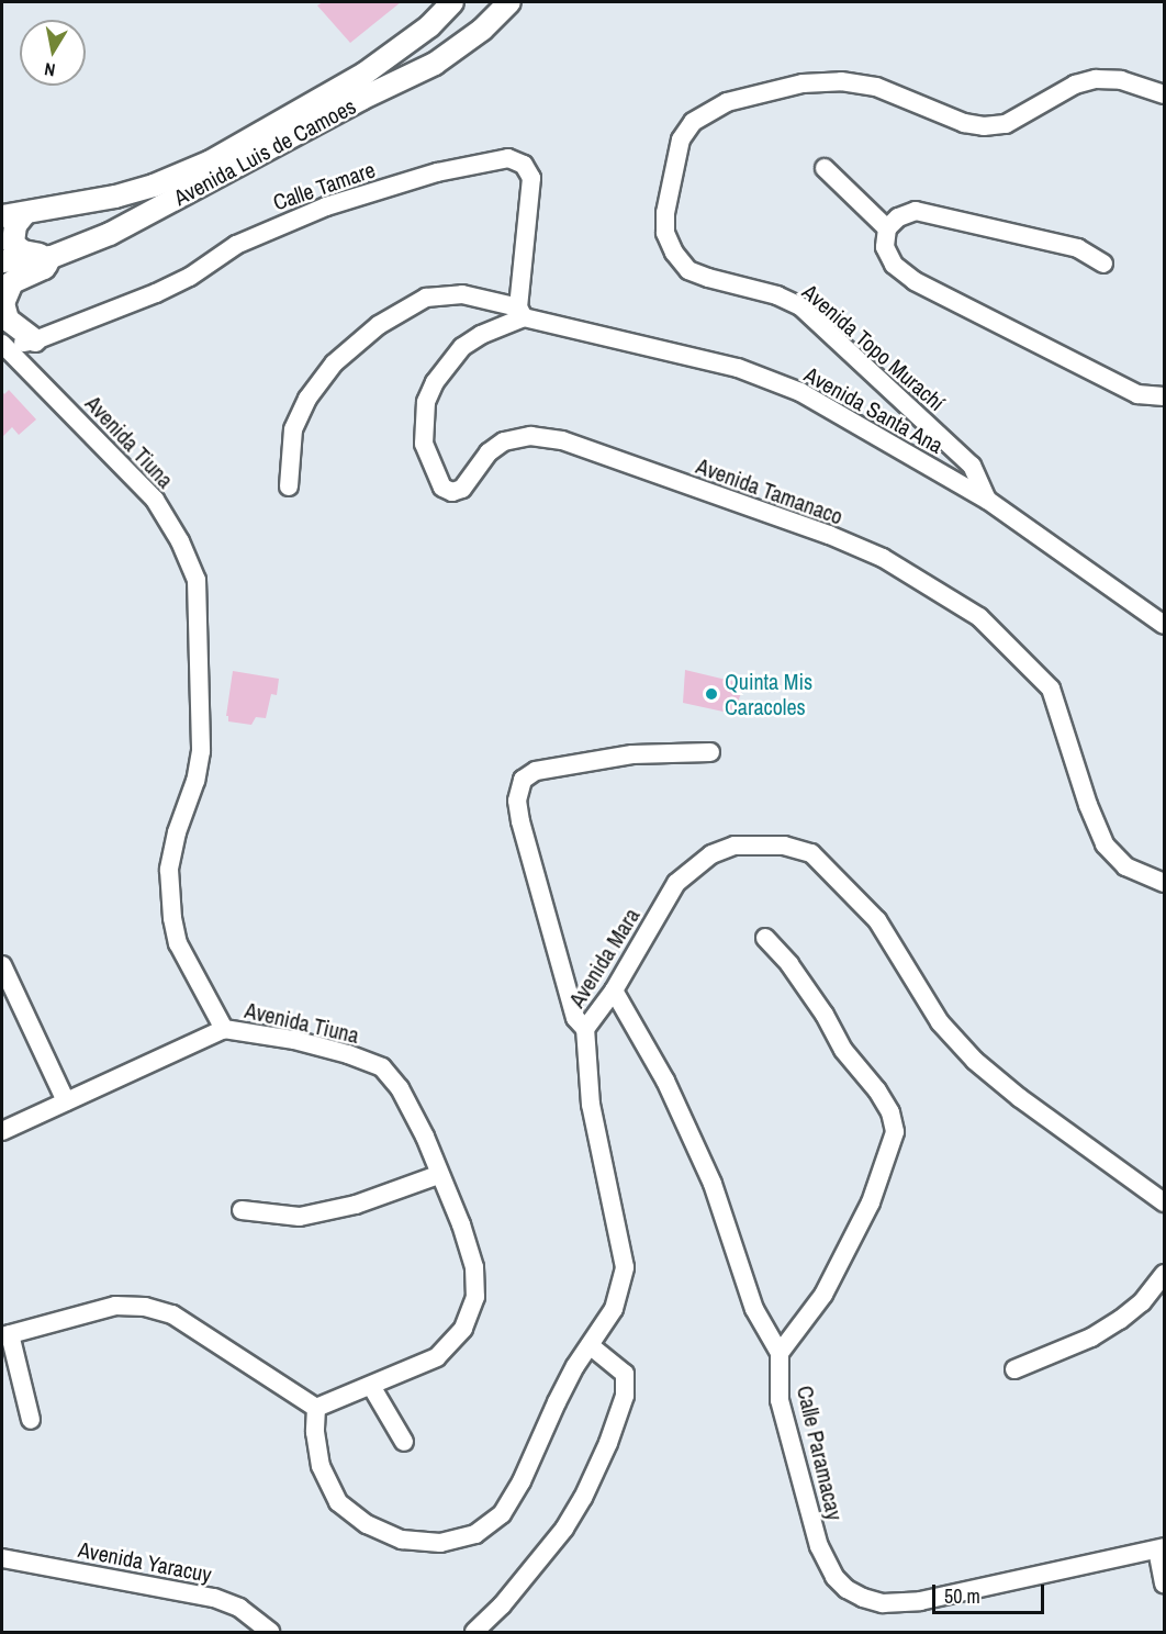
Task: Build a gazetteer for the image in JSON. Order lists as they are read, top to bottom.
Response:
{
  "streets": {
    "street": [
      "Avenida Luis de Camoes",
      "Calle Tamare",
      "Avenida Topo Murachí",
      "Avenida Santa Ana",
      "Avenida Tiuna",
      "Avenida Tamanaco",
      "Avenida Mara",
      "Calle Paramacay",
      "Avenida Yaracuy"
    ]
  },
  "crossings": [
    ["Calle Tamare", "Avenida Santa Ana"],
    ["Calle Tamare", "Avenida Tiuna"],
    ["Calle Tamare", "Avenida Tamanaco"],
    ["Avenida Topo Murachí", "Avenida Santa Ana"],
    ["Avenida Santa Ana", "Avenida Tamanaco"],
    ["Avenida Tiuna", "Avenida Mara"],
    ["Avenida Mara", "Calle Paramacay"]
  ],
  "places": ["Quinta Mis Caracoles"],
  "scale_bar": "50 m",
  "north": "bottom"
}
